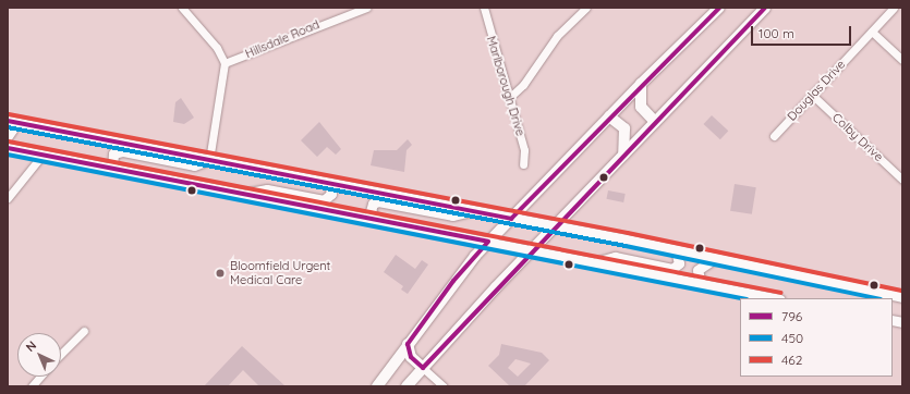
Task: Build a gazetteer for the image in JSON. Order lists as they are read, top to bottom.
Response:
{
  "streets": {
    "street": [
      "Hillsdale Road",
      "Marlborough Drive",
      "Douglas Drive",
      "Colby Drive"
    ]
  },
  "crossings": [
    ["Douglas Drive", "Colby Drive"]
  ],
  "places": ["Bloomfield Urgent Medical Care"],
  "lines": ["transit line 796", "transit line 462", "transit line 450"],
  "legend": ["796", "450", "462"],
  "scale_bar": "100 m",
  "north": "top left"
}
